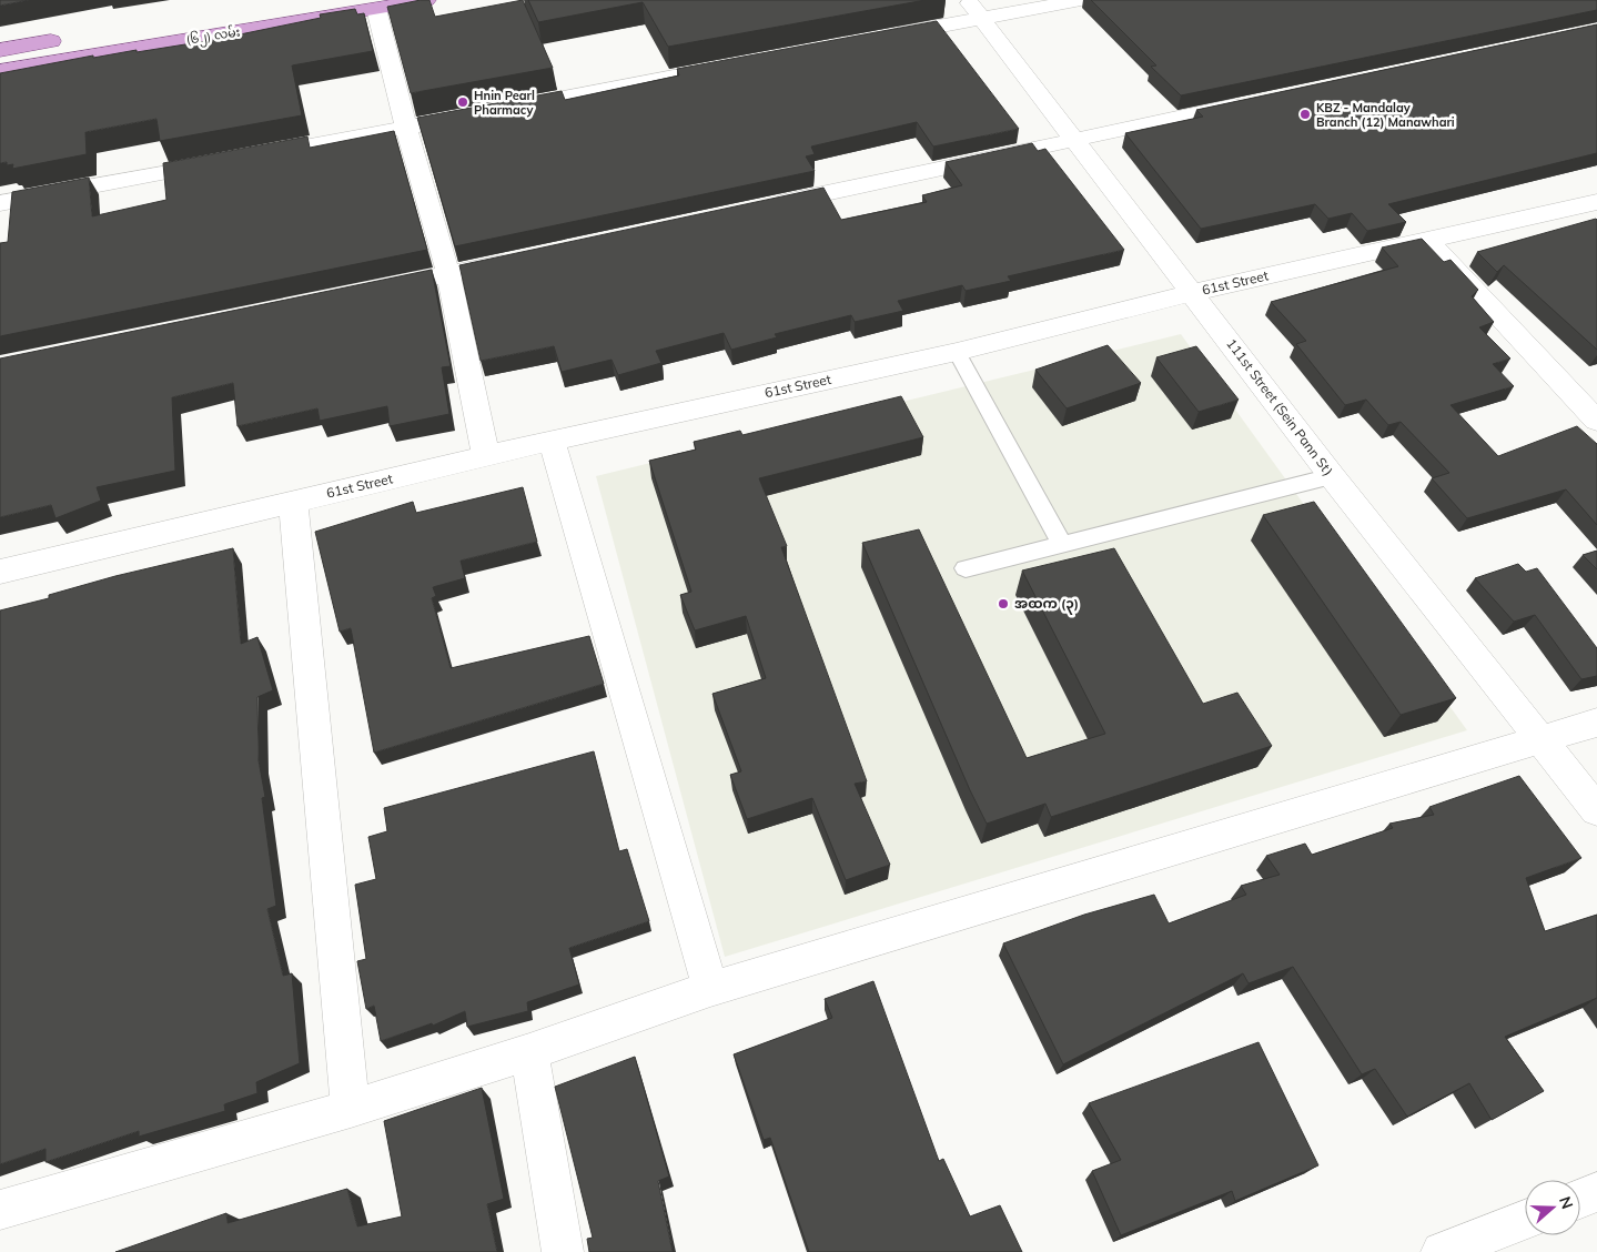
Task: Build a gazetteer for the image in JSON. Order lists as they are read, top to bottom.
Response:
{
  "streets": {
    "main road": ["(၆၂) လမ်း"],
    "street": ["61st Street", "111st Street (Sein Pann St)"]
  },
  "crossings": [
    ["61st Street", "111st Street (Sein Pann St)"]
  ],
  "places": ["Hnin Pearl Pharmacy", "KBZ - Mandalay Branch (12) Manawhari", "အထက (၃)"],
  "north": "right"
}
